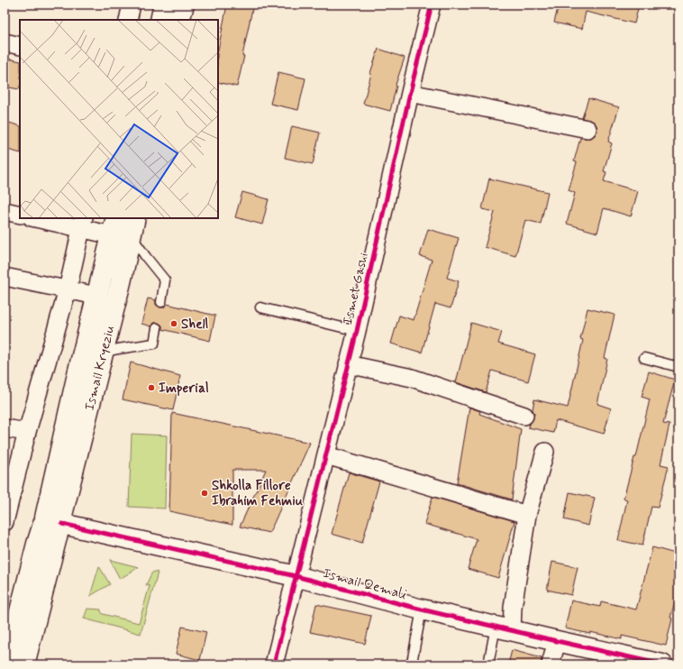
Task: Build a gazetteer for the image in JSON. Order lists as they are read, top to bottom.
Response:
{
  "streets": {
    "main road": ["Ismail Kryeziu", "Ismail Qemali"],
    "street": ["Ismet Gashi"]
  },
  "crossings": [
    ["Ismet Gashi", "Ismail Qemali"],
    ["Ismail Kryeziu", "Ismail Qemali"]
  ],
  "places": ["Shell", "Imperial", "Shkolla Fillore Ibrahim Fehmiu"]
}
